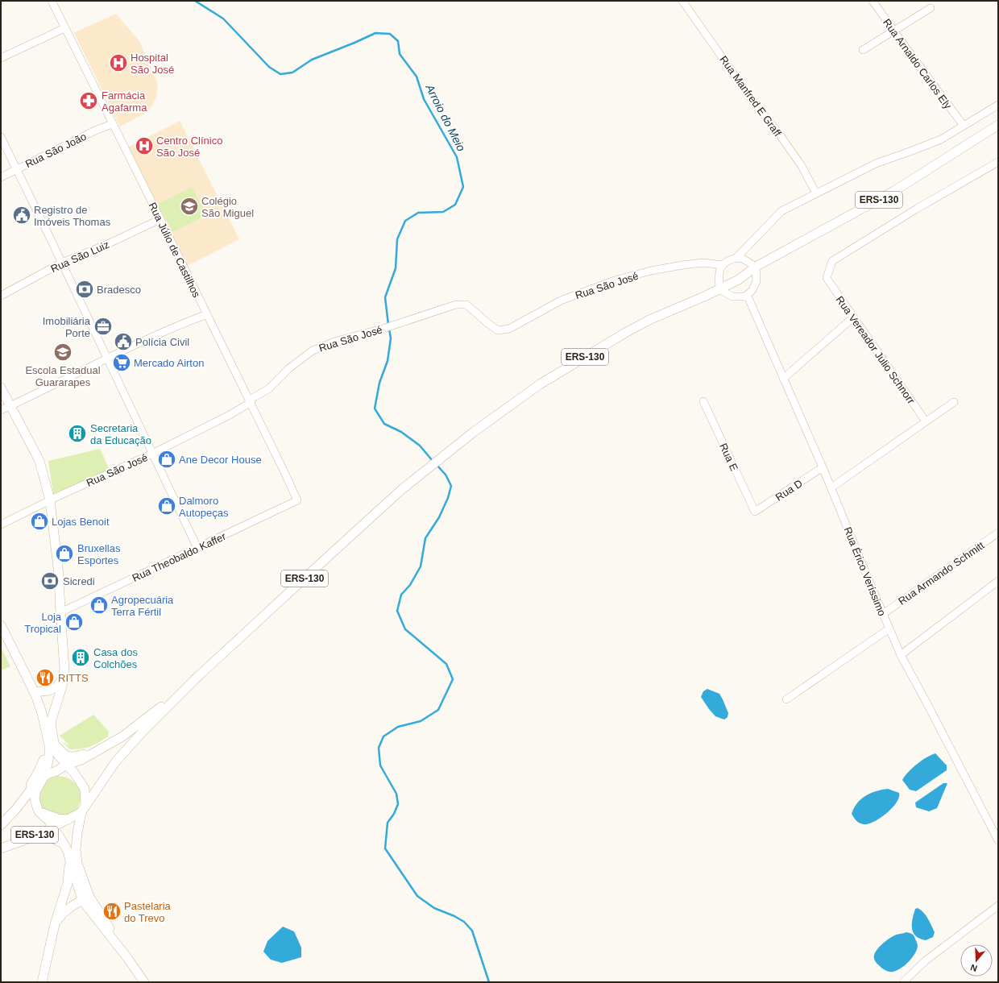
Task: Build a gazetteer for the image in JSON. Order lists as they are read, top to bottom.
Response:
{
  "streets": {
    "main road": ["ERS-130"],
    "street": [
      "Rua Arnaldo Carlos Ely",
      "Rua Manfred E Graff",
      "Rua São João",
      "Rua Júlio de Castilhos",
      "Rua São Luiz",
      "Rua São José",
      "Rua Vereador Julio Schnorr",
      "Rua E",
      "Rua D",
      "Rua Theobaldo Kaffer",
      "Rua Érico Veríssimo",
      "Rua Armando Schmitt"
    ]
  },
  "crossings": [
    ["Rua São João", "Rua Júlio de Castilhos"],
    ["Rua Júlio de Castilhos", "Rua São Luiz"],
    ["Rua Júlio de Castilhos", "Rua São José"],
    ["Rua Júlio de Castilhos", "Rua Theobaldo Kaffer"],
    ["Rua E", "Rua D"],
    ["Rua D", "Rua Érico Veríssimo"],
    ["Rua Érico Veríssimo", "Rua Armando Schmitt"]
  ],
  "water": ["Arroio do Meio"],
  "places": {
    "hospital": ["Hospital São José", "Centro Clínico São José"],
    "pharmacy": ["Farmácia Agafarma"],
    "school or university": ["Colégio São Miguel", "Escola Estadual Guararapes"],
    "public building": ["Registro de Imóveis Thomas", "Polícia Civil"],
    "bank": ["Bradesco", "Sicredi"],
    "office": ["Imobiliária Porte"],
    "supermarket": ["Mercado Airton"],
    "building": ["Secretaria da Educação", "Casa dos Colchões"],
    "shop": [
      "Ane Decor House",
      "Dalmoro Autopeças",
      "Lojas Benoit",
      "Bruxellas Esportes",
      "Agropecuária Terra Fértil",
      "Loja Tropical"
    ],
    "restaurant": ["RITTS", "Pastelaria do Trevo"]
  },
  "north": "bottom"
}
